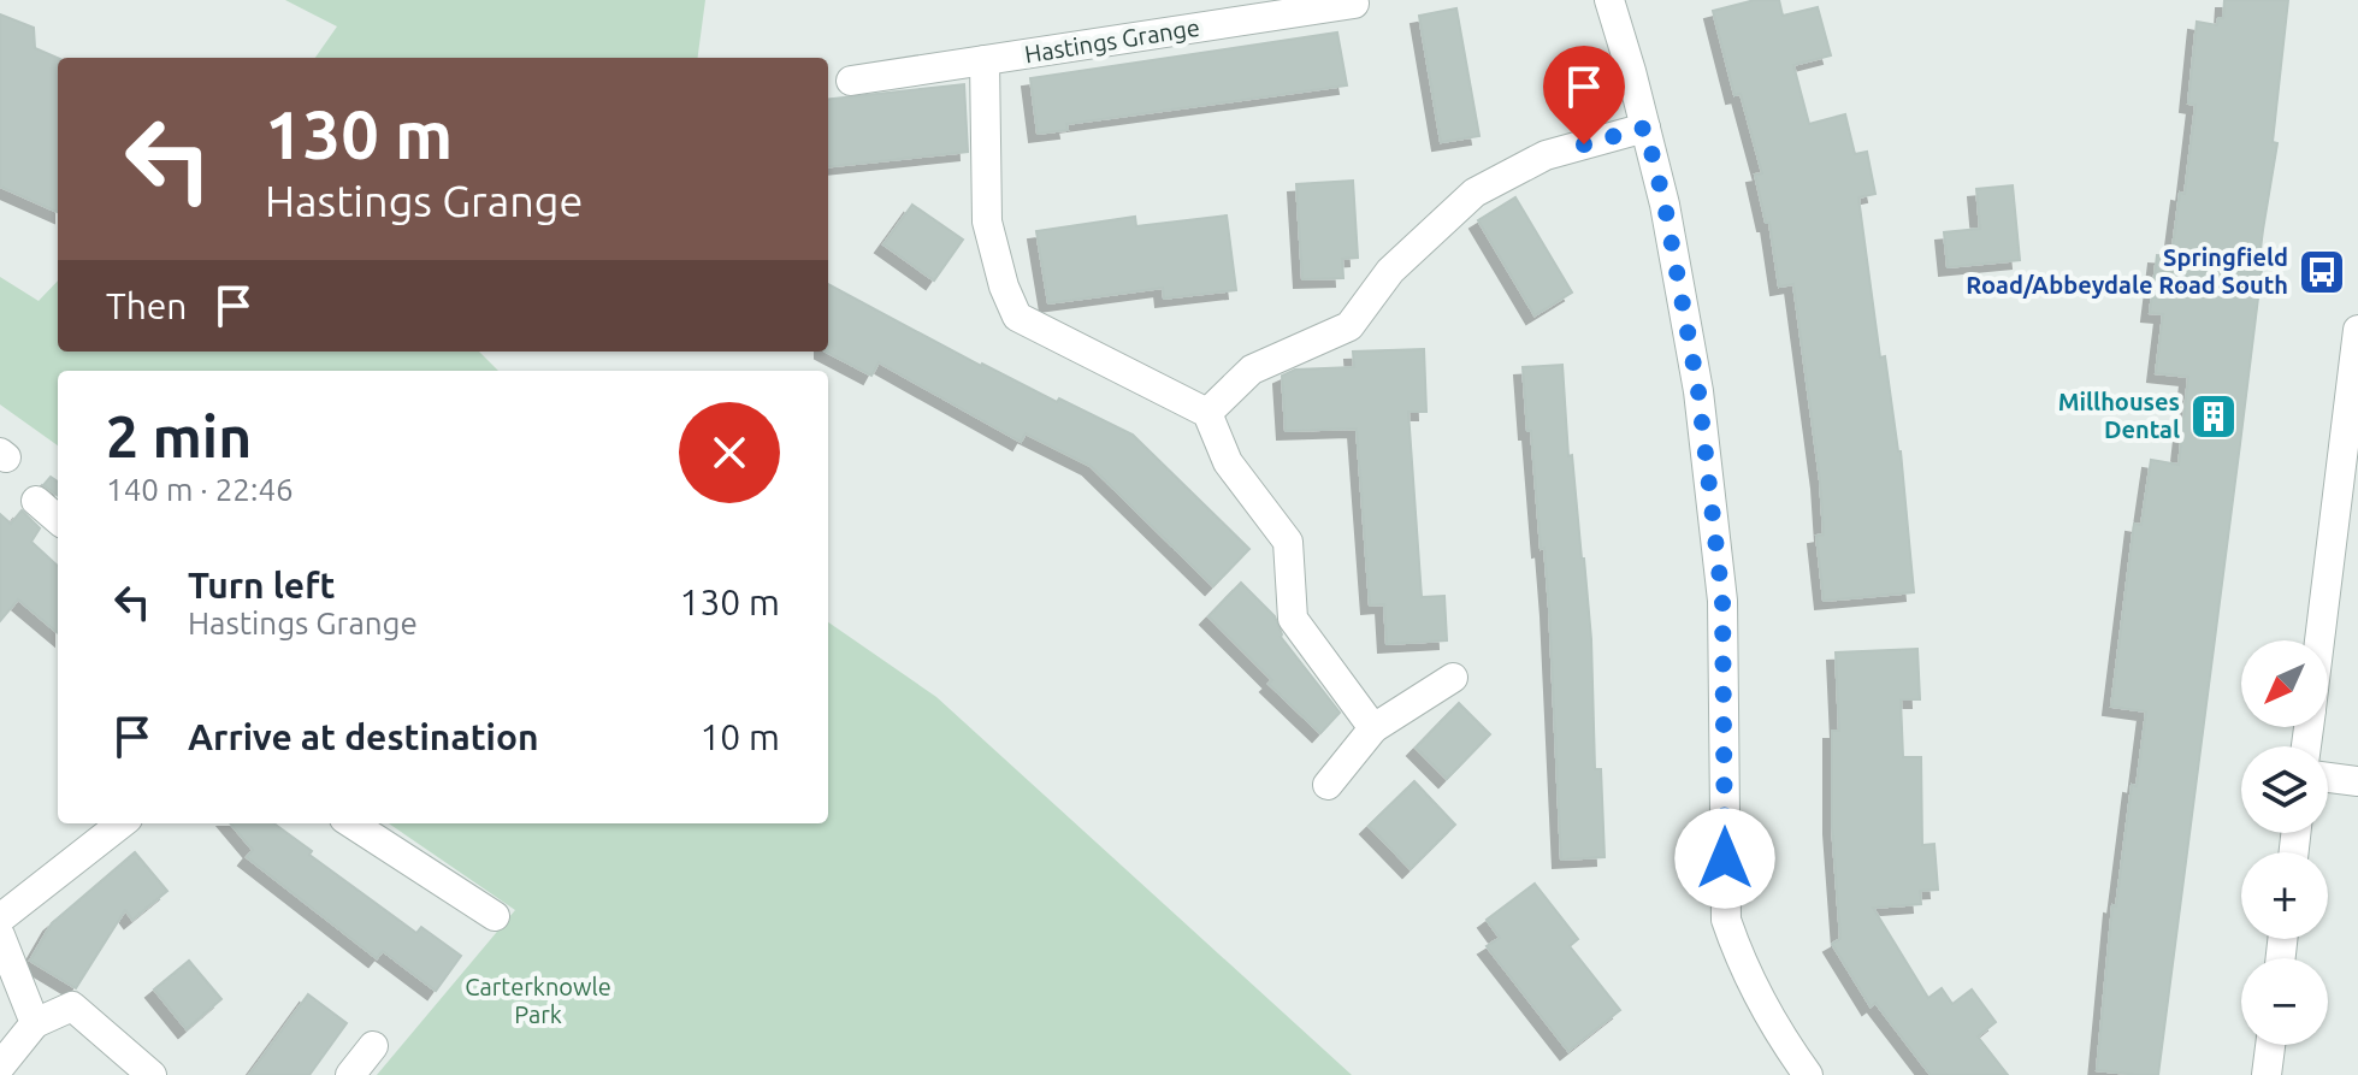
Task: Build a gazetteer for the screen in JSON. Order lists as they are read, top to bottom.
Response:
{
  "streets": {
    "street": ["Hastings Grange"]
  },
  "parks": ["Carterknowle Park"],
  "places": {
    "bus stop": ["Springfield Road/Abbeydale Road South"],
    "building": ["Millhouses Dental"]
  },
  "north": "bottom left",
  "page": {
    "turn": ["130 m", "Hastings Grange"],
    "then": "Then",
    "heading": ["2 min", "140 m · 22:46"],
    "list": [
      {
        "name": "Turn left",
        "note": "Hastings Grange",
        "value": "130 m"
      },
      {
        "name": "Arrive at destination",
        "value": "10 m"
      }
    ],
    "map_buttons": ["+", "−"]
  }
}
